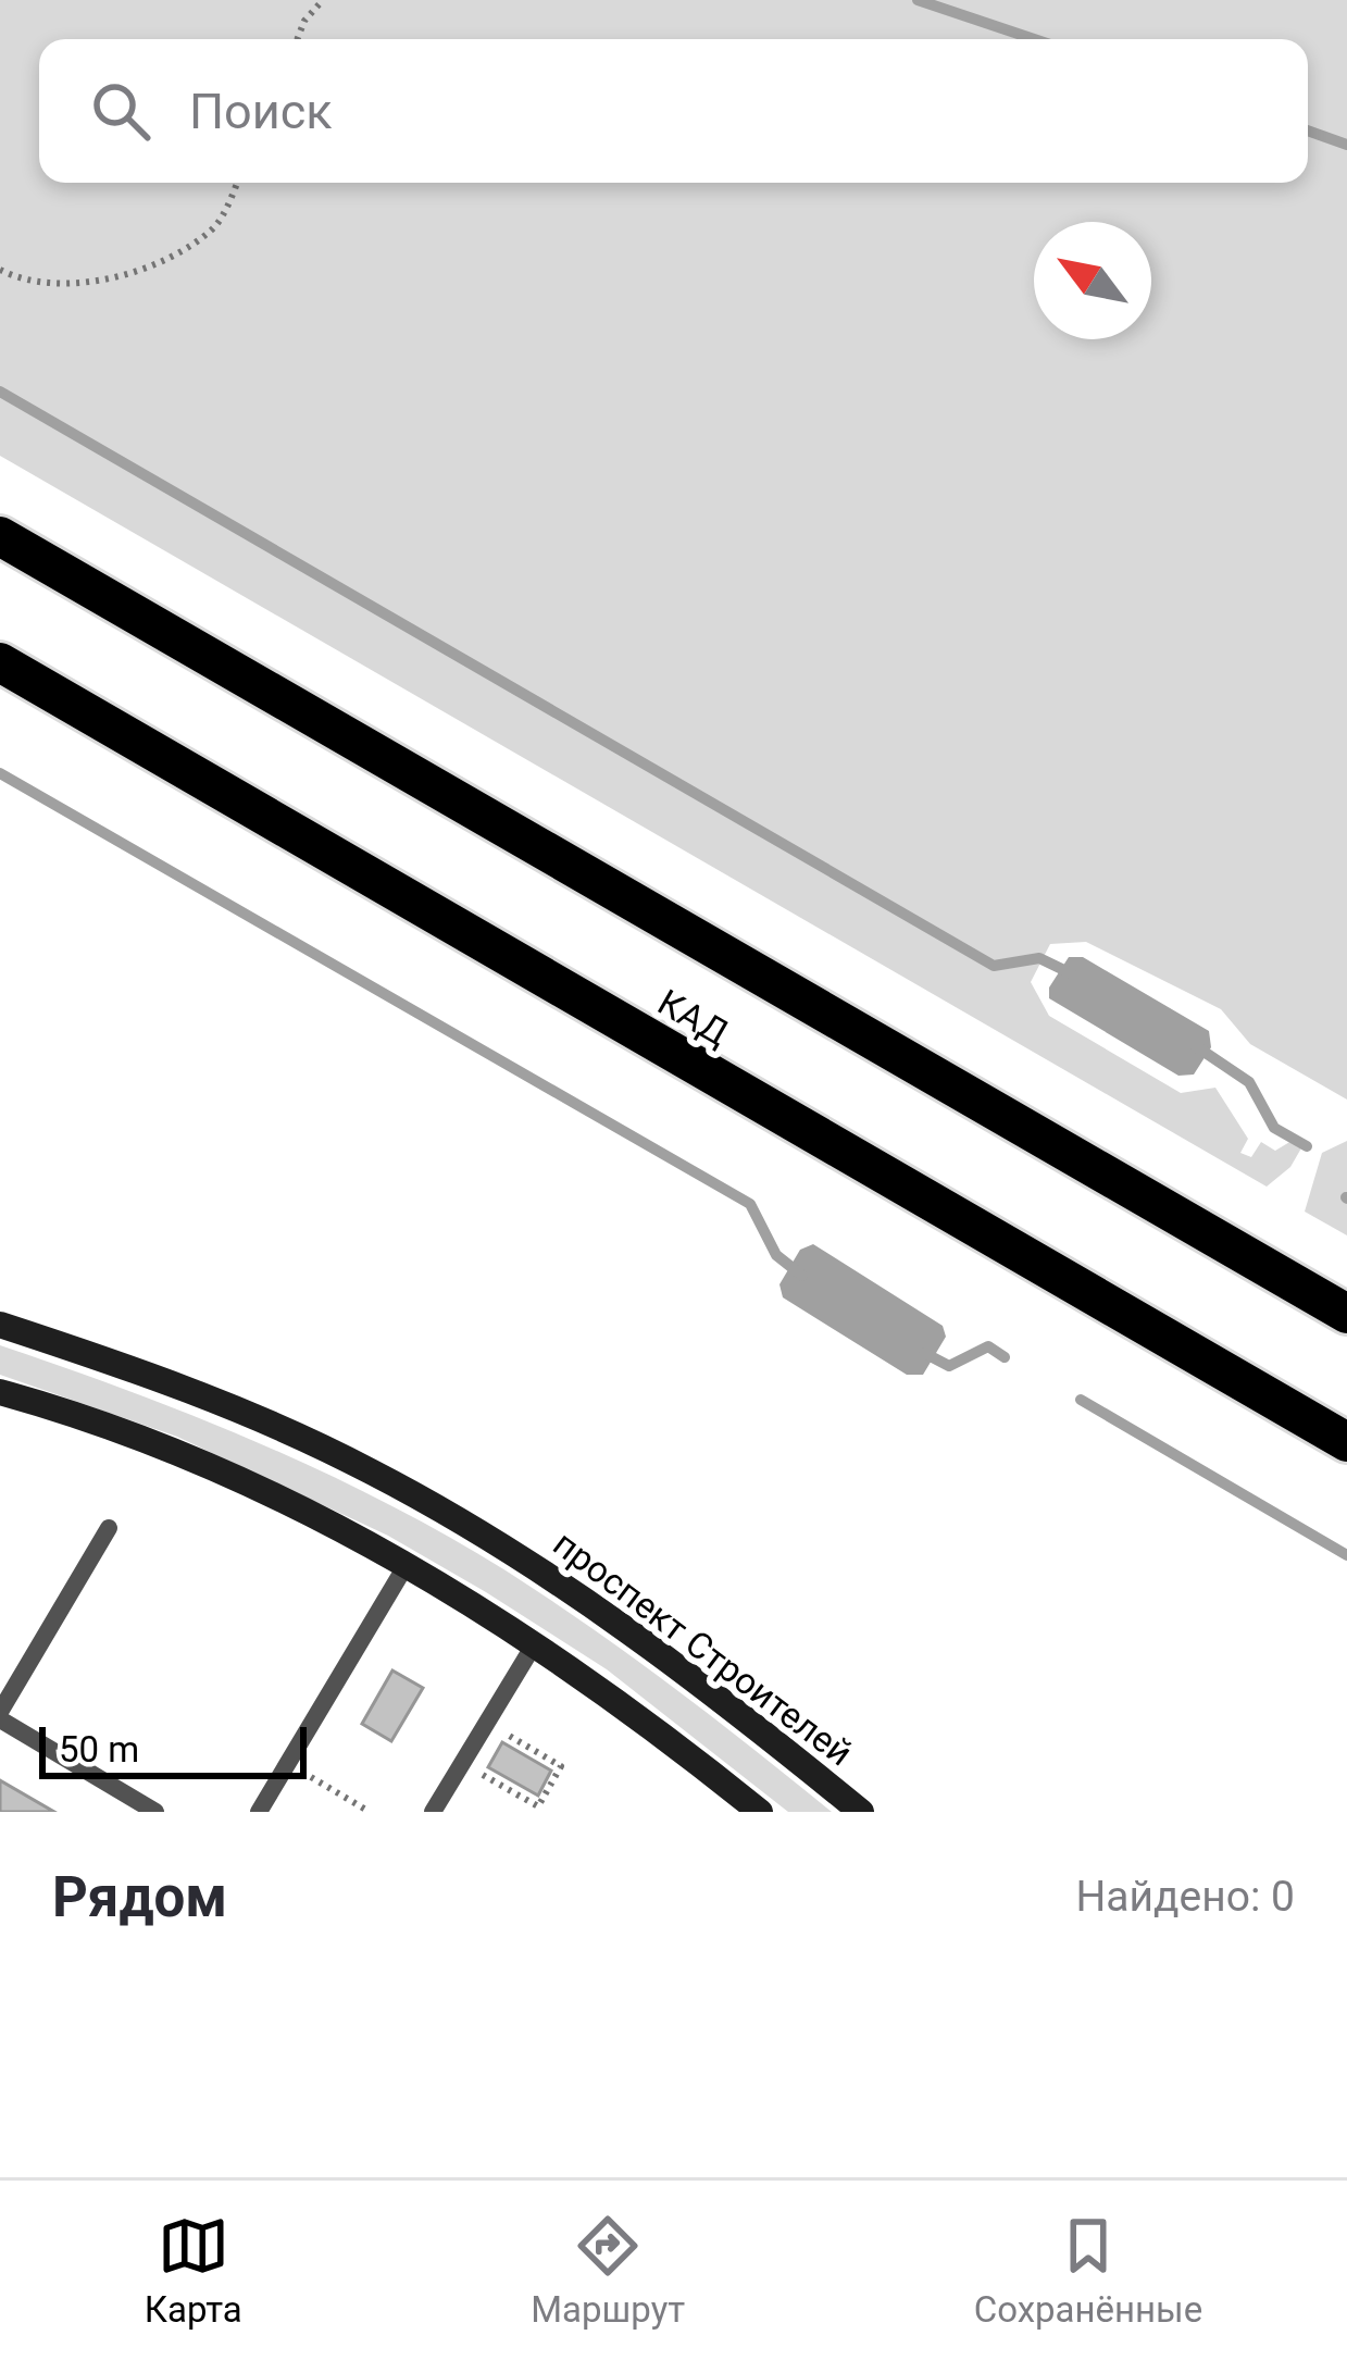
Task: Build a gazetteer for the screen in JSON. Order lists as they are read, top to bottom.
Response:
{
  "streets": {
    "highway": ["КАД"],
    "street": ["проспект Строителей"]
  },
  "scale_bar": "50 m",
  "north": "top left",
  "page": {
    "search": "Поиск",
    "scale": "50 m",
    "heading": ["Рядом", "Найдено: 0"],
    "nav": ["Карта", "Маршрут", "Сохранённые"]
  }
}
